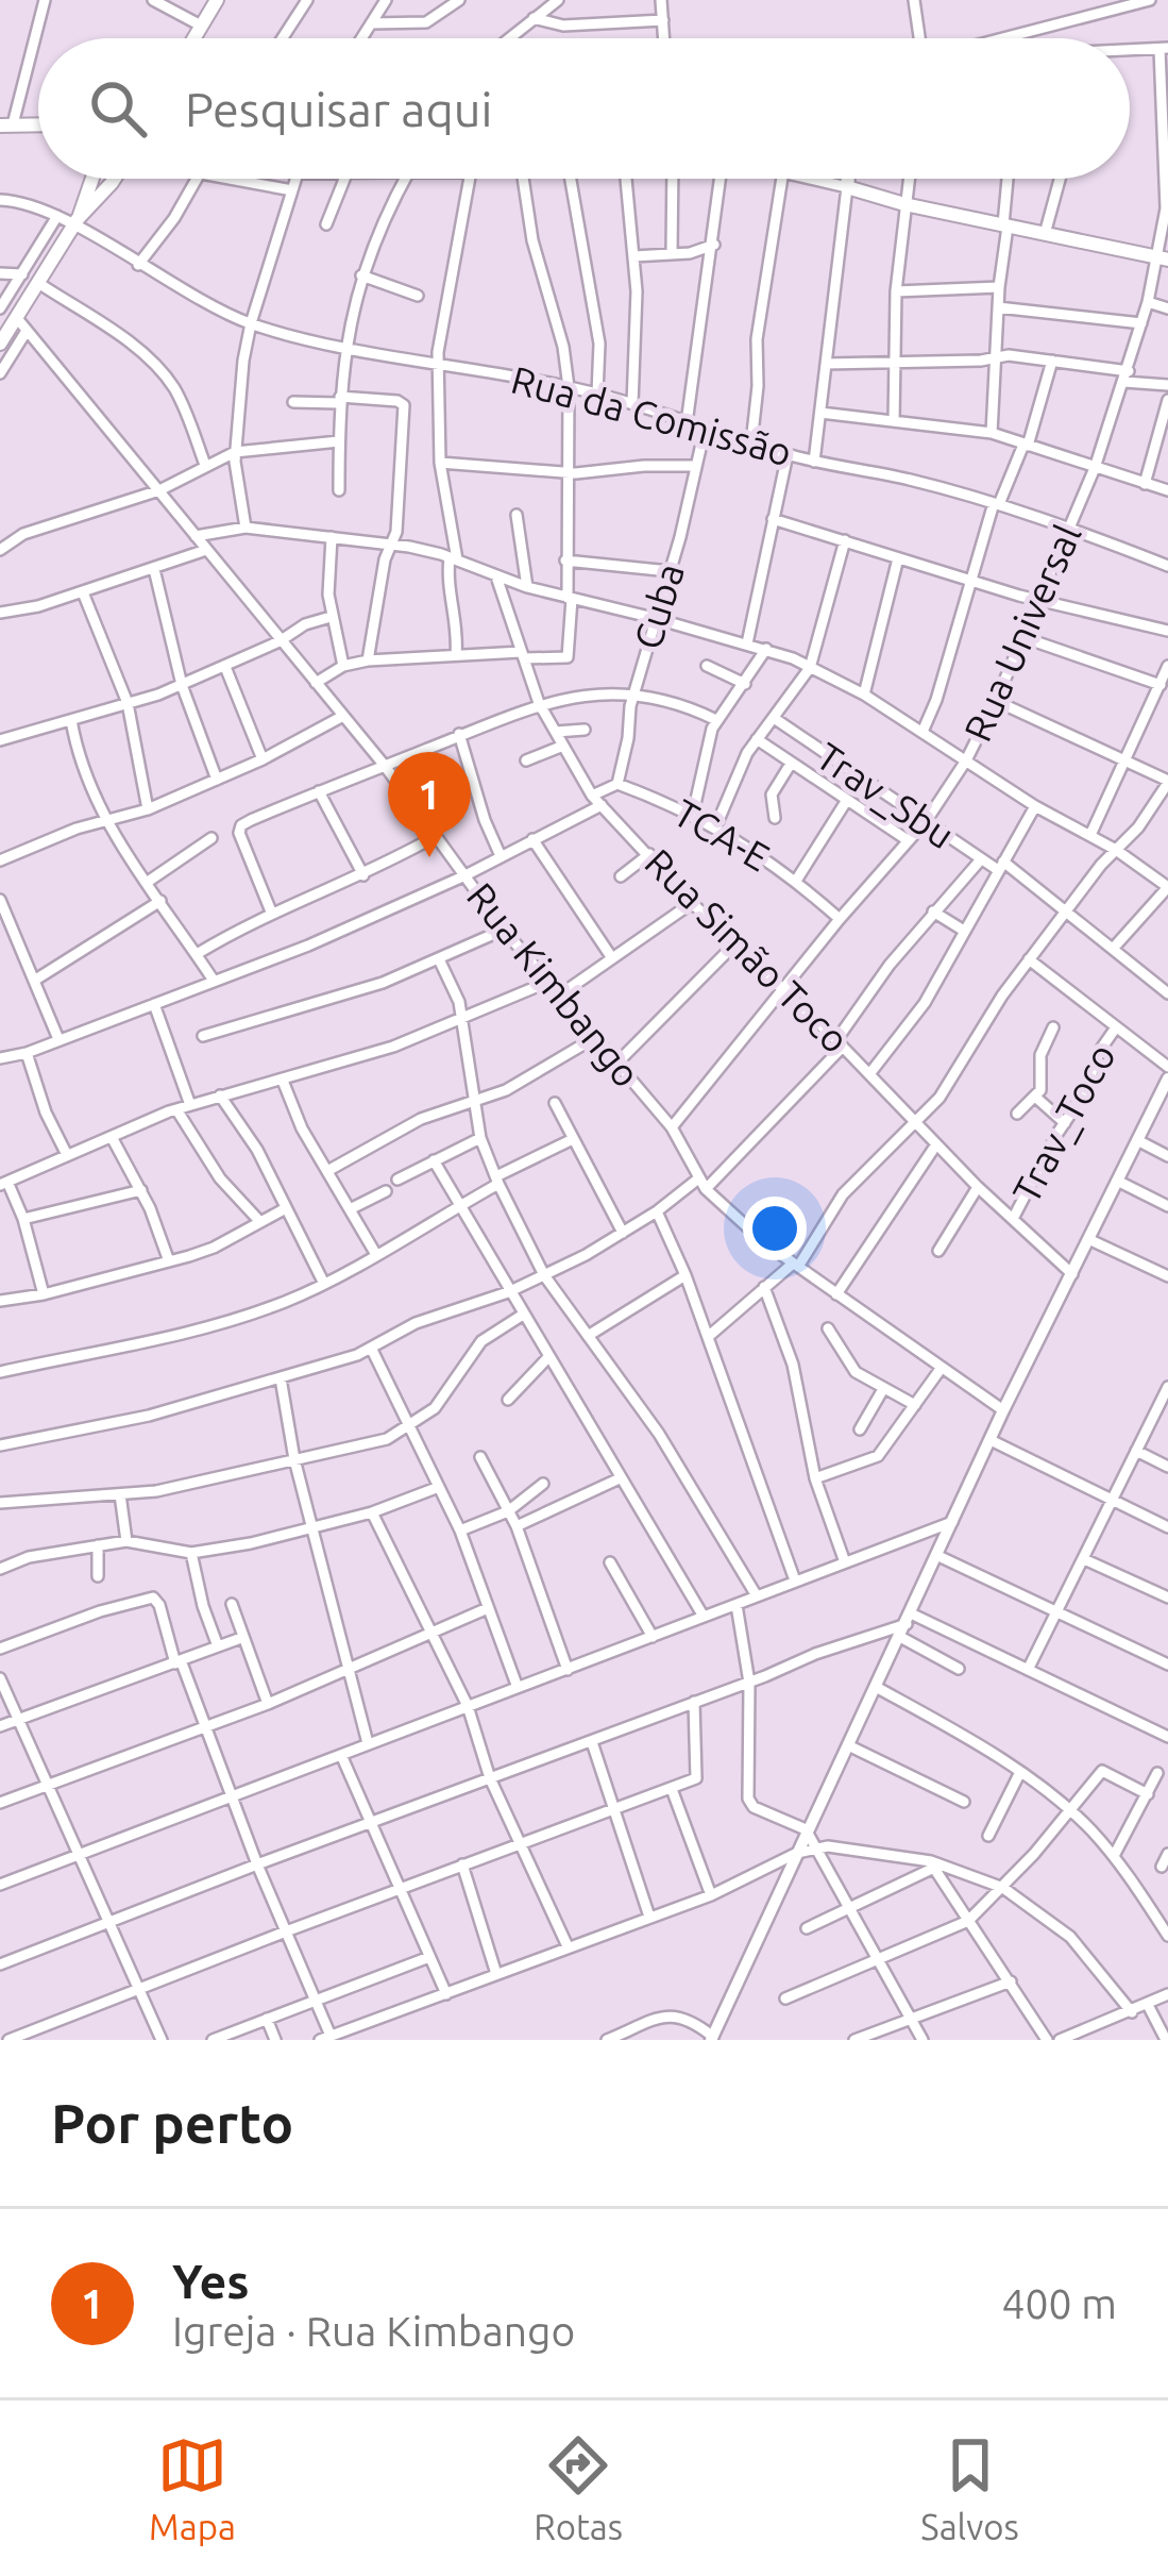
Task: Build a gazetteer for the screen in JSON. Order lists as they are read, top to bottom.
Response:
{
  "streets": {
    "street": [
      "Rua da Comissão",
      "Cuba",
      "Rua Universal",
      "Trav_Sbu",
      "TCA-E",
      "Rua Simão Toco",
      "Rua Kimbango",
      "Trav_Toco"
    ]
  },
  "crossings": [
    ["Rua da Comissão", "Cuba"],
    ["Rua da Comissão", "Rua Universal"],
    ["Cuba", "TCA-E"],
    ["Rua Universal", "Trav_Sbu"],
    ["Rua Universal", "TCA-E"],
    ["Rua Universal", "Rua Simão Toco"],
    ["Rua Universal", "Rua Kimbango"],
    ["Rua Simão Toco", "Trav_Toco"]
  ],
  "page": {
    "search": "Pesquisar aqui",
    "pins": "1",
    "heading": "Por perto",
    "list": [
      {
        "mark": "1",
        "name": "Yes",
        "note": "Igreja · Rua Kimbango",
        "value": "400 m"
      }
    ],
    "nav": ["Mapa", "Rotas", "Salvos"]
  }
}
